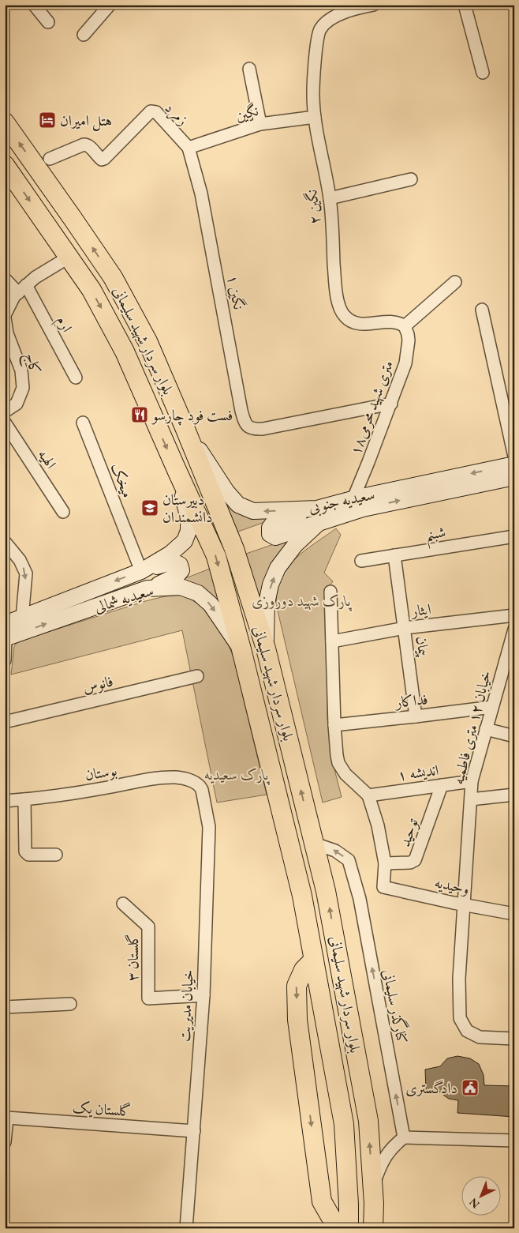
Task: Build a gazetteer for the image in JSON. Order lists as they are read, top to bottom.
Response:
{
  "streets": {
    "highway": ["بلوار سردار شهید سلیمانی"],
    "main road": ["سعیدیه جنوبی", "سعیدیه شمالی"],
    "street": [
      "نگین",
      "زمرد",
      "نگین ۲",
      "نگین ۱",
      "ارم",
      "کاج",
      "۱۸متری شهید محرمی",
      "الهیه",
      "میخک",
      "شبنم",
      "ایثار",
      "پیمان",
      "فانوس",
      "فداکار",
      "خیابان ۱۲ متری فاطمیه",
      "بوستان",
      "اندیشه ۱",
      "توحید",
      "وحیدیه",
      "گلستان ۳",
      "خیابان مدیریت",
      "کنارگذر سلیمانی",
      "گلستان یک"
    ]
  },
  "crossings": [
    ["نگین", "زمرد"],
    ["نگین", "نگین ۲"],
    ["نگین", "نگین ۱"],
    ["زمرد", "نگین ۱"],
    ["نگین ۲", "۱۸متری شهید محرمی"],
    ["نگین ۱", "۱۸متری شهید محرمی"],
    ["بلوار سردار شهید سلیمانی", "سعیدیه جنوبی"],
    ["بلوار سردار شهید سلیمانی", "سعیدیه شمالی"],
    ["بلوار سردار شهید سلیمانی", "کنارگذر سلیمانی"],
    ["۱۸متری شهید محرمی", "سعیدیه جنوبی"],
    ["میخک", "سعیدیه شمالی"],
    ["شبنم", "پیمان"],
    ["ایثار", "پیمان"],
    ["پیمان", "فداکار"],
    ["فداکار", "خیابان ۱۲ متری فاطمیه"],
    ["خیابان ۱۲ متری فاطمیه", "اندیشه ۱"],
    ["خیابان ۱۲ متری فاطمیه", "وحیدیه"],
    ["بوستان", "خیابان مدیریت"],
    ["اندیشه ۱", "توحید"],
    ["توحید", "وحیدیه"],
    ["گلستان ۳", "خیابان مدیریت"],
    ["خیابان مدیریت", "گلستان یک"]
  ],
  "parks": ["پارک شهید دوروزی", "پارک سعیدیه"],
  "places": {
    "hotel": ["هتل امیران"],
    "restaurant": ["فست فود چارسو"],
    "school or university": ["دبیرستان دانشمندان"],
    "public building": ["دادگستری"]
  },
  "north": "bottom left"
}
